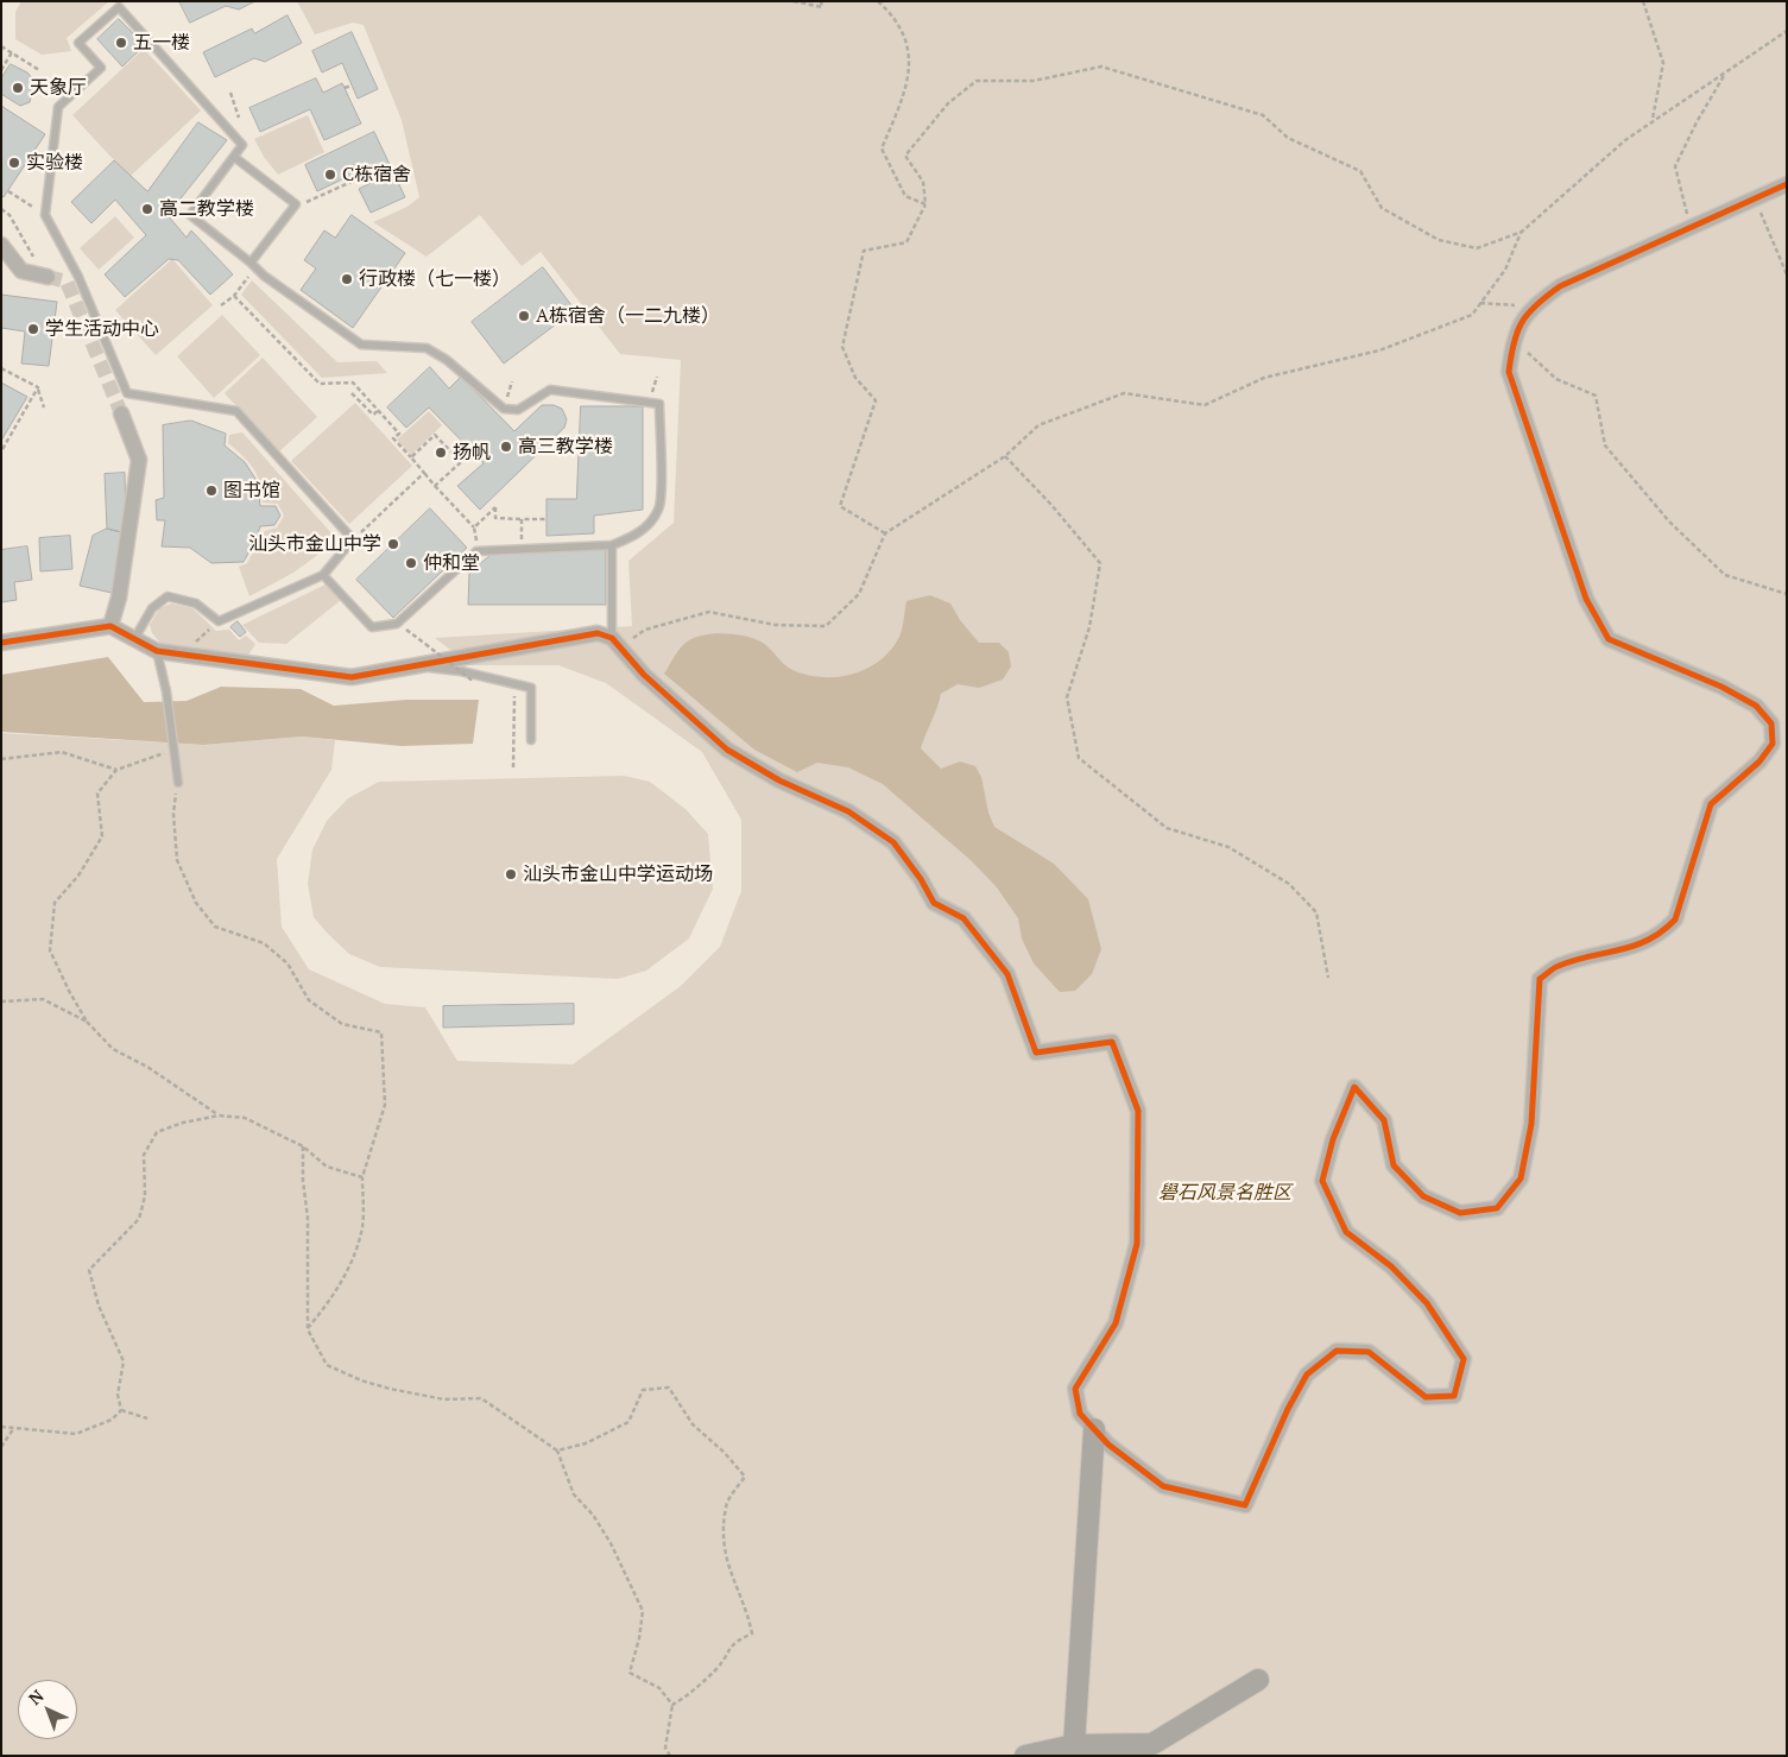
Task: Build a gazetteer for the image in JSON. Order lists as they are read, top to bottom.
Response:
{
  "parks": ["礐石风景名胜区"],
  "places": [
    "五一楼",
    "天象厅",
    "实验楼",
    "C栋宿舍",
    "高二教学楼",
    "行政楼（七一楼）",
    "A栋宿舍（一二九楼）",
    "学生活动中心",
    "高三教学楼",
    "扬帆",
    "图书馆",
    "汕头市金山中学",
    "仲和堂",
    "汕头市金山中学运动场"
  ],
  "north": "top left"
}
